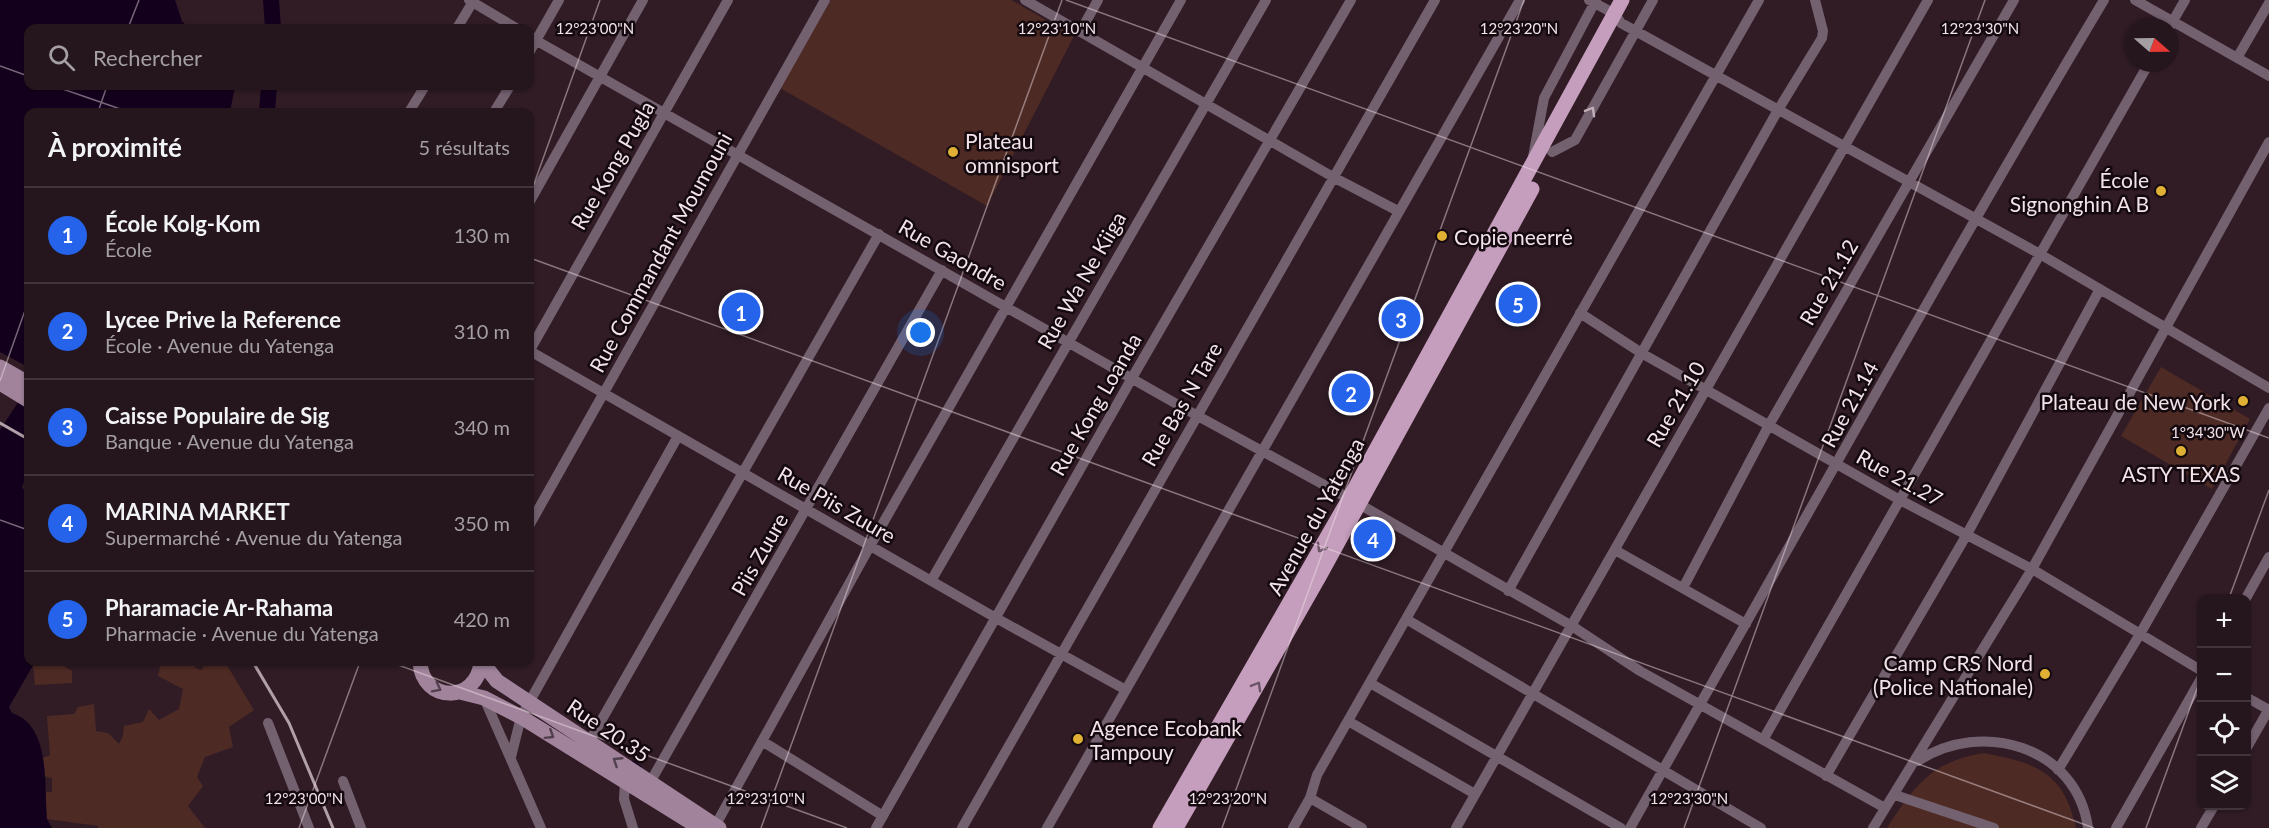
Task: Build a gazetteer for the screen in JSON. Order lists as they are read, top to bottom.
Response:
{
  "streets": {
    "main road": ["Avenue du Yatenga", "Rue 20.35"],
    "street": [
      "Rue Kong Pugla",
      "Rue Commandant Moumouni",
      "Rue Gaondre",
      "Rue Wa Ne Kiiga",
      "Rue 21.12",
      "Rue Kong Loanda",
      "Rue Bas N Tare",
      "Rue 21.10",
      "Rue 21.14",
      "Rue 21.27",
      "Rue Piis Zuure",
      "Piis Zuure"
    ]
  },
  "crossings": [
    ["Rue Kong Pugla", "Rue Gaondre"],
    ["Rue Commandant Moumouni", "Rue Gaondre"],
    ["Rue Commandant Moumouni", "Rue Piis Zuure"],
    ["Rue Gaondre", "Rue Wa Ne Kiiga"],
    ["Rue Gaondre", "Rue Kong Loanda"],
    ["Rue Gaondre", "Rue Bas N Tare"],
    ["Rue Gaondre", "Rue 21.10"],
    ["Rue Gaondre", "Rue 21.14"],
    ["Rue Gaondre", "Avenue du Yatenga"],
    ["Rue Gaondre", "Piis Zuure"],
    ["Rue Wa Ne Kiiga", "Rue Piis Zuure"],
    ["Rue 21.12", "Rue 21.27"],
    ["Rue Kong Loanda", "Rue Piis Zuure"],
    ["Rue Bas N Tare", "Rue Piis Zuure"],
    ["Rue 21.10", "Rue 21.27"],
    ["Rue 21.14", "Rue 21.27"],
    ["Rue Piis Zuure", "Piis Zuure"],
    ["Piis Zuure", "Rue 20.35"]
  ],
  "places": [
    "Plateau omnisport",
    "École Signonghin A B",
    "Copie neerrė",
    "Plateau de New York",
    "ASTY TEXAS",
    "Camp CRS Nord (Police Nationale)",
    "Agence Ecobank Tampouy"
  ],
  "north": "right",
  "page": {
    "search": "Rechercher",
    "heading": ["À proximité", "5 résultats"],
    "list": [
      {
        "mark": "1",
        "name": "École Kolg-Kom",
        "note": "École",
        "value": "130 m"
      },
      {
        "mark": "2",
        "name": "Lycee Prive la Reference",
        "note": "École · Avenue du Yatenga",
        "value": "310 m"
      },
      {
        "mark": "3",
        "name": "Caisse Populaire de Sig",
        "note": "Banque · Avenue du Yatenga",
        "value": "340 m"
      },
      {
        "mark": "4",
        "name": "MARINA MARKET",
        "note": "Supermarché · Avenue du Yatenga",
        "value": "350 m"
      },
      {
        "mark": "5",
        "name": "Pharamacie Ar-Rahama",
        "note": "Pharmacie · Avenue du Yatenga",
        "value": "420 m"
      }
    ],
    "pins": [
      "5",
      "1",
      "3",
      "2",
      "4"
    ],
    "map_buttons": ["+", "−"]
  },
  "coordinates": [
    "12°23'00\"N",
    "12°23'10\"N",
    "12°23'20\"N",
    "12°23'30\"N",
    "1°34'30\"W"
  ]
}
